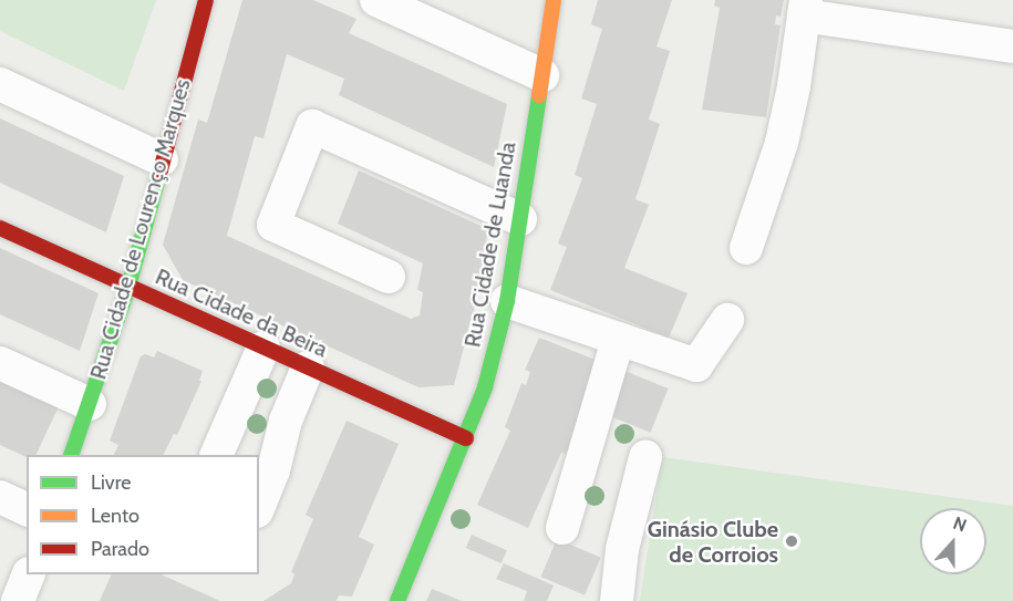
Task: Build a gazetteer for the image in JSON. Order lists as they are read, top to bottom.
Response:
{
  "streets": {
    "street": ["Rua Cidade de Lourenço Marques", "Rua Cidade de Luanda", "Rua Cidade da Beira"]
  },
  "crossings": [
    ["Rua Cidade de Lourenço Marques", "Rua Cidade da Beira"],
    ["Rua Cidade de Luanda", "Rua Cidade da Beira"]
  ],
  "places": ["Ginásio Clube de Corroios"],
  "legend": ["Livre", "Lento", "Parado"],
  "north": "top"
}
